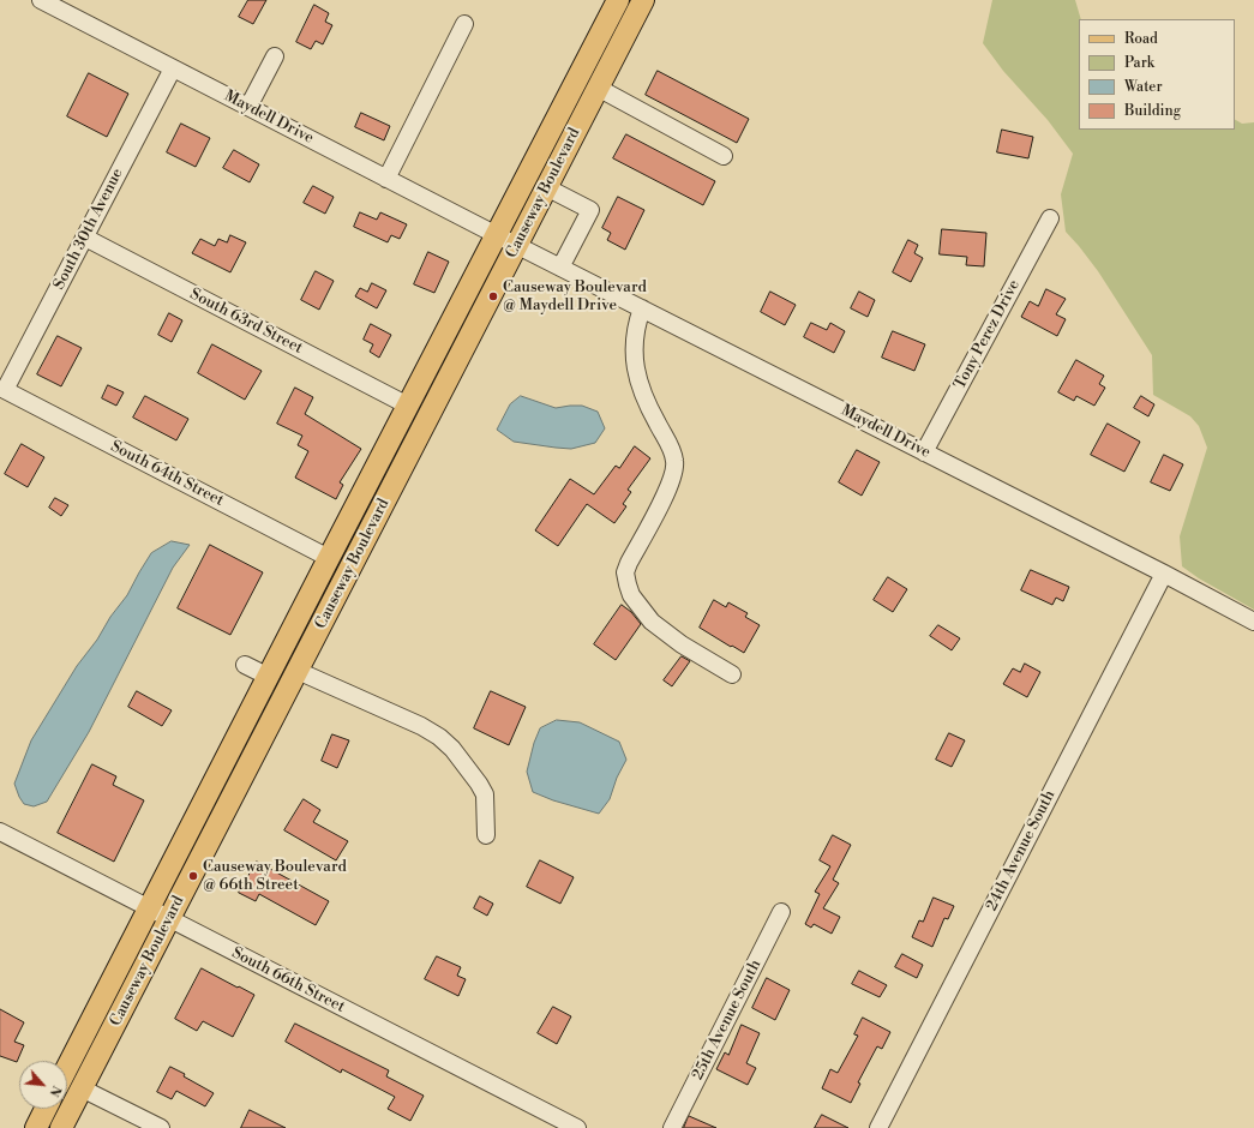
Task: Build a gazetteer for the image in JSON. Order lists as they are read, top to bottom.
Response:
{
  "streets": {
    "main road": ["Causeway Boulevard"],
    "street": [
      "Maydell Drive",
      "South 30th Avenue",
      "South 63rd Street",
      "Tony Perez Drive",
      "South 64th Street",
      "24th Avenue South",
      "South 66th Street",
      "25th Avenue South"
    ]
  },
  "crossings": [
    ["Maydell Drive", "Causeway Boulevard"],
    ["Maydell Drive", "South 30th Avenue"],
    ["Maydell Drive", "Tony Perez Drive"],
    ["Maydell Drive", "24th Avenue South"],
    ["Causeway Boulevard", "South 63rd Street"],
    ["Causeway Boulevard", "South 64th Street"],
    ["Causeway Boulevard", "South 66th Street"],
    ["South 30th Avenue", "South 63rd Street"],
    ["South 30th Avenue", "South 64th Street"]
  ],
  "places": ["Causeway Boulevard @ Maydell Drive", "Causeway Boulevard @ 66th Street"],
  "legend": [
    "Road",
    "Park",
    "Water",
    "Building"
  ],
  "north": "bottom right"
}
